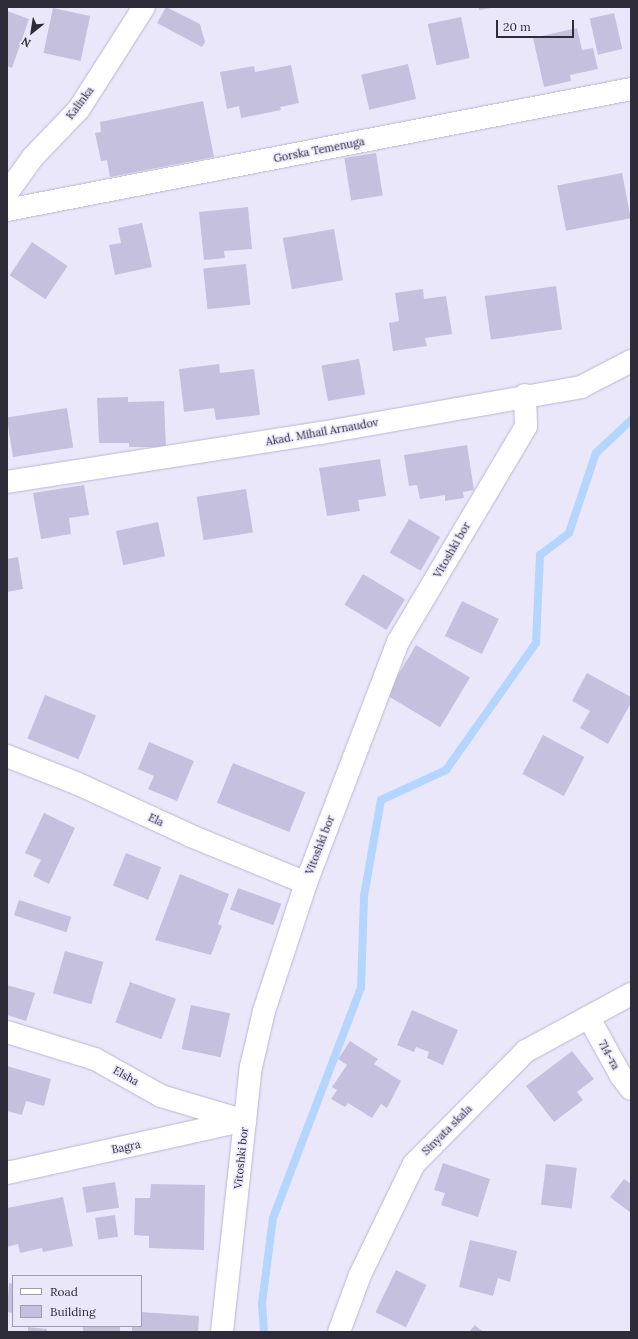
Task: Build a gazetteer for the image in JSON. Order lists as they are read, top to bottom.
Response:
{
  "streets": {
    "street": [
      "Kalinka",
      "Gorska Temenuga",
      "Akad. Mihail Arnaudov",
      "Vitoshki bor",
      "Ela",
      "714-та",
      "Elsha",
      "Sinyata skala",
      "Bagra"
    ]
  },
  "crossings": [
    ["Akad. Mihail Arnaudov", "Vitoshki bor"],
    ["Vitoshki bor", "Ela"],
    ["Vitoshki bor", "Elsha"],
    ["Vitoshki bor", "Bagra"],
    ["714-та", "Sinyata skala"],
    ["Elsha", "Bagra"]
  ],
  "legend": ["Road", "Building"],
  "scale_bar": "20 m",
  "north": "bottom left"
}
